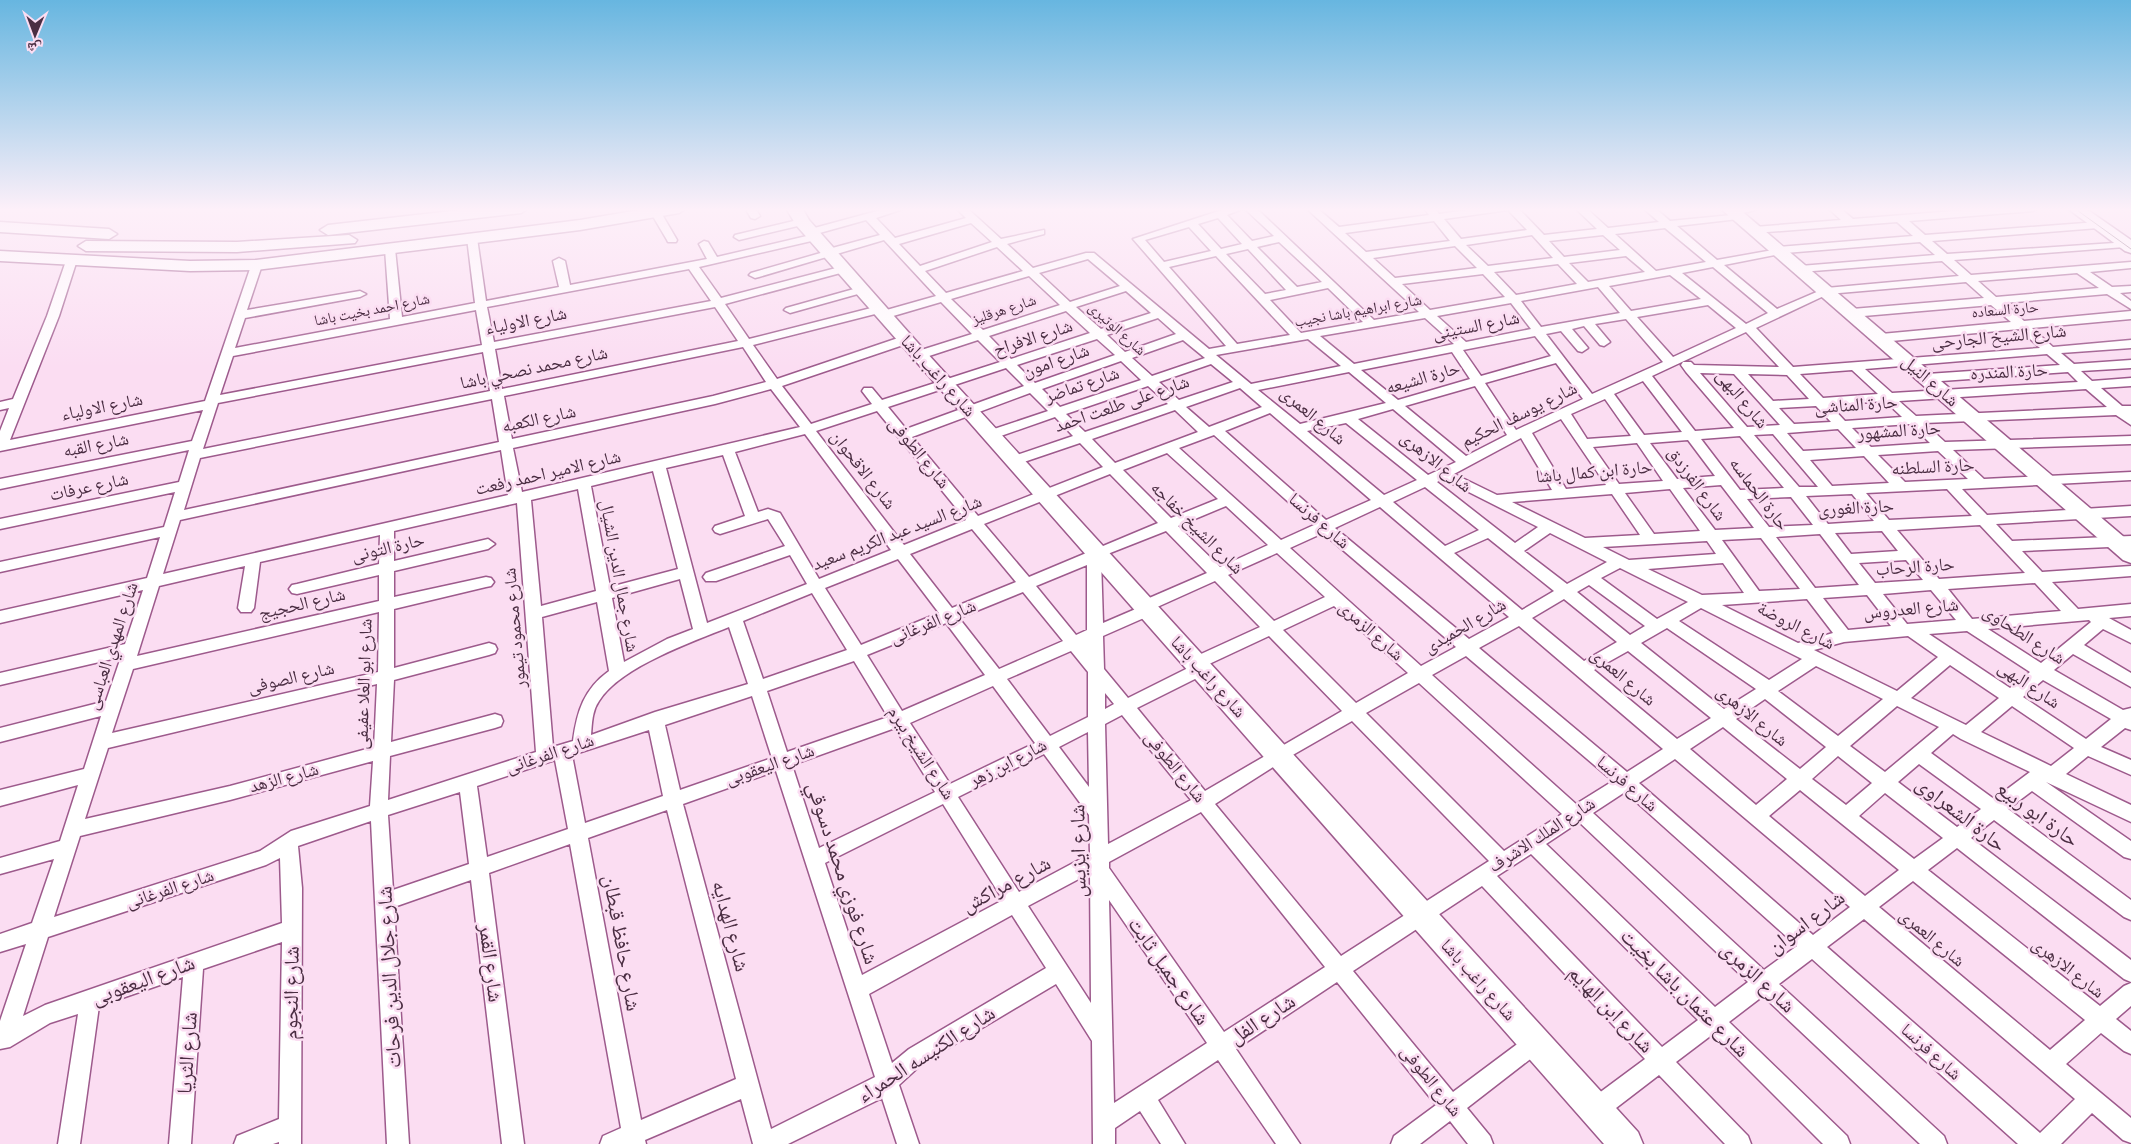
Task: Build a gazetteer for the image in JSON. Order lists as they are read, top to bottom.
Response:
{
  "streets": {
    "street": [
      "شارع احمد بخيت باشا",
      "شارع هرقليز",
      "حارة السعاده",
      "شارع ابراهيم باشا نجيب",
      "شارع الاولياء",
      "شارع الستينى",
      "شارع الوتيرى",
      "شارع الشيخ الجارحى",
      "شارع الافراح",
      "شارع امون",
      "شارع محمد نصحي باشا",
      "حارة المندره",
      "شارع راغب باشا",
      "حارة الشيعه",
      "شارع النيل",
      "شارع تماضر",
      "شارع البهى",
      "شارع على طلعت احمد",
      "حارة المناشى",
      "شارع يوسف الحكيم",
      "شارع العمرى",
      "شارع الكعبه",
      "حارة المشهور",
      "شارع القبه",
      "شارع الطوفى",
      "شارع الازهرى",
      "حارة السلطنه",
      "شارع الاقحوان",
      "حارة ابن كمال باشا",
      "شارع الامير احمد رفعت",
      "شارع الفرزدق",
      "شارع عرفات",
      "حارة الحماسه",
      "حارة الغورى",
      "شارع فرنسا",
      "شارع الشيخ خفاجه",
      "شارع السيد عبد الكريم سعيد",
      "حارة التونى",
      "حارة الرحاب",
      "شارع جمال الدين الشيال",
      "شارع الحجيج",
      "شارع العدروس",
      "شارع الفرغانى",
      "شارع الحميدى",
      "شارع الروضة",
      "شارع محمود تيمور",
      "شارع الزمرى",
      "شارع الطحاوى",
      "شارع المهدي العباسى",
      "شارع الصوفى",
      "شارع ابو العلا عفيفى",
      "شارع الشيخ بيرم",
      "شارع ابن زهر",
      "شارع اليعقوبى",
      "شارع الزهد",
      "حارة الشعراوى",
      "حارة ابو ربيع",
      "شارع الملك الاشرف",
      "شارع ايزيس",
      "شارع فوزي محمد دسوقي",
      "شارع مراكش",
      "شارع اسوان",
      "شارع الهدايه",
      "شارع حافظ قبطان",
      "شارع القمر",
      "شارع جميل ثابت",
      "شارع جلال الدين فرحات",
      "شارع النجوم",
      "شارع عثمان باشا بخيت",
      "شارع ابن الهايم",
      "شارع الفل",
      "شارع الثريا",
      "شارع الكنيسه الحمراء"
    ]
  },
  "crossings": [
    ["شارع احمد بخيت باشا", "شارع الاقحوان"],
    ["شارع احمد بخيت باشا", "شارع محمود تيمور"],
    ["شارع احمد بخيت باشا", "شارع المهدي العباسى"],
    ["شارع هرقليز", "شارع الوتيرى"],
    ["شارع هرقليز", "شارع راغب باشا"],
    ["شارع هرقليز", "شارع العمرى"],
    ["شارع هرقليز", "شارع الكعبه"],
    ["شارع هرقليز", "شارع الشيخ خفاجه"],
    ["حارة السعاده", "شارع النيل"],
    ["شارع ابراهيم باشا نجيب", "شارع تماضر"],
    ["شارع ابراهيم باشا نجيب", "شارع البهى"],
    ["شارع ابراهيم باشا نجيب", "شارع العمرى"],
    ["شارع الاولياء", "شارع الاقحوان"],
    ["شارع الاولياء", "شارع محمود تيمور"],
    ["شارع الاولياء", "شارع المهدي العباسى"],
    ["شارع الستينى", "شارع البهى"],
    ["شارع الستينى", "شارع على طلعت احمد"],
    ["شارع الستينى", "شارع العمرى"],
    ["شارع الوتيرى", "شارع الافراح"],
    ["شارع الوتيرى", "شارع امون"],
    ["شارع الوتيرى", "شارع محمد نصحي باشا"],
    ["شارع الوتيرى", "شارع تماضر"],
    ["شارع الوتيرى", "شارع على طلعت احمد"],
    ["شارع الوتيرى", "شارع فرنسا"],
    ["شارع الوتيرى", "شارع السيد عبد الكريم سعيد"],
    ["شارع الشيخ الجارحى", "شارع النيل"],
    ["شارع الشيخ الجارحى", "شارع البهى"],
    ["شارع الشيخ الجارحى", "شارع يوسف الحكيم"],
    ["شارع الافراح", "شارع راغب باشا"],
    ["شارع الافراح", "شارع العمرى"],
    ["شارع الافراح", "شارع الامير احمد رفعت"],
    ["شارع الافراح", "شارع الشيخ خفاجه"],
    ["شارع امون", "شارع راغب باشا"],
    ["شارع امون", "شارع العمرى"],
    ["شارع امون", "شارع الطوفى"],
    ["شارع امون", "شارع الشيخ خفاجه"],
    ["شارع محمد نصحي باشا", "شارع راغب باشا"],
    ["شارع محمد نصحي باشا", "شارع القبه"],
    ["شارع محمد نصحي باشا", "شارع الاقحوان"],
    ["شارع محمد نصحي باشا", "شارع الشيخ خفاجه"],
    ["شارع محمد نصحي باشا", "شارع محمود تيمور"],
    ["شارع محمد نصحي باشا", "شارع المهدي العباسى"],
    ["حارة المندره", "شارع النيل"],
    ["شارع راغب باشا", "شارع تماضر"],
    ["شارع راغب باشا", "شارع على طلعت احمد"],
    ["شارع راغب باشا", "شارع يوسف الحكيم"],
    ["شارع راغب باشا", "شارع الكعبه"],
    ["شارع راغب باشا", "شارع الامير احمد رفعت"],
    ["شارع راغب باشا", "شارع السيد عبد الكريم سعيد"],
    ["شارع راغب باشا", "شارع الفرغانى"],
    ["شارع راغب باشا", "شارع الحميدى"],
    ["شارع راغب باشا", "شارع ابن زهر"],
    ["شارع راغب باشا", "شارع اليعقوبى"],
    ["شارع راغب باشا", "شارع الملك الاشرف"],
    ["شارع راغب باشا", "شارع ايزيس"],
    ["شارع راغب باشا", "شارع مراكش"],
    ["شارع راغب باشا", "شارع اسوان"],
    ["شارع راغب باشا", "شارع الفل"],
    ["حارة الشيعه", "شارع العمرى"],
    ["حارة الشيعه", "شارع الازهرى"],
    ["شارع النيل", "حارة المناشى"],
    ["شارع النيل", "شارع يوسف الحكيم"],
    ["شارع النيل", "حارة المشهور"],
    ["شارع النيل", "حارة السلطنه"],
    ["شارع النيل", "حارة الغورى"],
    ["شارع تماضر", "شارع العمرى"],
    ["شارع تماضر", "شارع الشيخ خفاجه"],
    ["شارع البهى", "حارة المناشى"],
    ["شارع البهى", "شارع يوسف الحكيم"],
    ["شارع البهى", "حارة السلطنه"],
    ["شارع البهى", "حارة الغورى"],
    ["شارع البهى", "حارة الرحاب"],
    ["شارع البهى", "شارع العدروس"],
    ["شارع البهى", "شارع اسوان"],
    ["شارع على طلعت احمد", "شارع العمرى"],
    ["شارع على طلعت احمد", "شارع الشيخ خفاجه"],
    ["حارة المناشى", "شارع الفرزدق"],
    ["حارة المناشى", "حارة الحماسه"],
    ["شارع يوسف الحكيم", "شارع العمرى"],
    ["شارع يوسف الحكيم", "شارع الازهرى"],
    ["شارع يوسف الحكيم", "شارع الفرزدق"],
    ["شارع يوسف الحكيم", "حارة الحماسه"],
    ["شارع يوسف الحكيم", "شارع فرنسا"],
    ["شارع يوسف الحكيم", "شارع الشيخ خفاجه"],
    ["شارع يوسف الحكيم", "شارع الروضة"],
    ["شارع يوسف الحكيم", "شارع الزمرى"],
    ["شارع يوسف الحكيم", "شارع اليعقوبى"],
    ["شارع العمرى", "شارع السيد عبد الكريم سعيد"],
    ["شارع العمرى", "شارع الحميدى"],
    ["شارع العمرى", "شارع الملك الاشرف"],
    ["شارع العمرى", "شارع اسوان"],
    ["شارع الكعبه", "شارع الاقحوان"],
    ["شارع الكعبه", "شارع محمود تيمور"],
    ["شارع الكعبه", "شارع المهدي العباسى"],
    ["شارع القبه", "شارع المهدي العباسى"],
    ["شارع الطوفى", "شارع الامير احمد رفعت"],
    ["شارع الطوفى", "شارع السيد عبد الكريم سعيد"],
    ["شارع الطوفى", "شارع الفرغانى"],
    ["شارع الطوفى", "شارع ابن زهر"],
    ["شارع الطوفى", "شارع اليعقوبى"],
    ["شارع الطوفى", "شارع ايزيس"],
    ["شارع الطوفى", "شارع مراكش"],
    ["شارع الطوفى", "شارع الفل"],
    ["شارع الازهرى", "شارع الحميدى"],
    ["شارع الازهرى", "شارع الملك الاشرف"],
    ["شارع الازهرى", "شارع اسوان"],
    ["حارة السلطنه", "حارة الحماسه"],
    ["حارة السلطنه", "شارع الطحاوى"],
    ["شارع الاقحوان", "شارع الامير احمد رفعت"],
    ["شارع الاقحوان", "شارع السيد عبد الكريم سعيد"],
    ["شارع الاقحوان", "شارع الفرغانى"],
    ["شارع الاقحوان", "شارع ابن زهر"],
    ["شارع الاقحوان", "شارع اليعقوبى"],
    ["شارع الاقحوان", "شارع ايزيس"],
    ["حارة ابن كمال باشا", "شارع الفرزدق"],
    ["حارة ابن كمال باشا", "حارة الحماسه"],
    ["حارة ابن كمال باشا", "شارع الروضة"],
    ["شارع الامير احمد رفعت", "شارع جمال الدين الشيال"],
    ["شارع الامير احمد رفعت", "شارع محمود تيمور"],
    ["شارع الامير احمد رفعت", "شارع المهدي العباسى"],
    ["شارع الامير احمد رفعت", "شارع ابو العلا عفيفى"],
    ["شارع الفرزدق", "حارة الغورى"],
    ["شارع الفرزدق", "حارة الرحاب"],
    ["شارع عرفات", "شارع المهدي العباسى"],
    ["حارة الحماسه", "حارة الغورى"],
    ["حارة الحماسه", "حارة الرحاب"],
    ["حارة الحماسه", "شارع العدروس"],
    ["حارة الغورى", "شارع الروضة"],
    ["حارة الغورى", "شارع الطحاوى"],
    ["شارع فرنسا", "شارع السيد عبد الكريم سعيد"],
    ["شارع فرنسا", "شارع الحميدى"],
    ["شارع فرنسا", "شارع الملك الاشرف"],
    ["شارع فرنسا", "شارع اسوان"],
    ["شارع الشيخ خفاجه", "شارع السيد عبد الكريم سعيد"],
    ["شارع الشيخ خفاجه", "شارع الفرغانى"],
    ["شارع الشيخ خفاجه", "شارع الحميدى"],
    ["شارع الشيخ خفاجه", "شارع ابن زهر"],
    ["شارع الشيخ خفاجه", "شارع الملك الاشرف"],
    ["شارع السيد عبد الكريم سعيد", "شارع جمال الدين الشيال"],
    ["شارع السيد عبد الكريم سعيد", "شارع الفرغانى"],
    ["شارع السيد عبد الكريم سعيد", "شارع الزمرى"],
    ["شارع السيد عبد الكريم سعيد", "شارع الشيخ بيرم"],
    ["شارع السيد عبد الكريم سعيد", "شارع فوزي محمد دسوقي"],
    ["حارة التونى", "شارع ابو العلا عفيفى"],
    ["حارة الرحاب", "شارع الروضة"],
    ["حارة الرحاب", "شارع الطحاوى"],
    ["شارع الحجيج", "شارع المهدي العباسى"],
    ["شارع الحجيج", "شارع ابو العلا عفيفى"],
    ["شارع العدروس", "شارع الروضة"],
    ["شارع العدروس", "شارع الطحاوى"],
    ["شارع الفرغانى", "شارع محمود تيمور"],
    ["شارع الفرغانى", "شارع الزمرى"],
    ["شارع الفرغانى", "شارع المهدي العباسى"],
    ["شارع الفرغانى", "شارع ابو العلا عفيفى"],
    ["شارع الفرغانى", "شارع الشيخ بيرم"],
    ["شارع الفرغانى", "شارع ايزيس"],
    ["شارع الفرغانى", "شارع فوزي محمد دسوقي"],
    ["شارع الفرغانى", "شارع الهدايه"],
    ["شارع الفرغانى", "شارع حافظ قبطان"],
    ["شارع الفرغانى", "شارع القمر"],
    ["شارع الفرغانى", "شارع جلال الدين فرحات"],
    ["شارع الفرغانى", "شارع النجوم"],
    ["شارع الحميدى", "شارع الروضة"],
    ["شارع الحميدى", "شارع الزمرى"],
    ["شارع الحميدى", "حارة الشعراوى"],
    ["شارع الحميدى", "شارع مراكش"],
    ["شارع الروضة", "شارع الملك الاشرف"],
    ["شارع الروضة", "شارع اسوان"],
    ["شارع محمود تيمور", "شارع حافظ قبطان"],
    ["شارع الزمرى", "شارع ابن زهر"],
    ["شارع الزمرى", "شارع الملك الاشرف"],
    ["شارع الزمرى", "شارع اسوان"],
    ["شارع الطحاوى", "شارع اسوان"],
    ["شارع المهدي العباسى", "شارع الصوفى"],
    ["شارع المهدي العباسى", "شارع اليعقوبى"],
    ["شارع المهدي العباسى", "شارع الزهد"],
    ["شارع الصوفى", "شارع ابو العلا عفيفى"],
    ["شارع ابو العلا عفيفى", "شارع الزهد"],
    ["شارع ابو العلا عفيفى", "شارع جلال الدين فرحات"],
    ["شارع الشيخ بيرم", "شارع ابن زهر"],
    ["شارع الشيخ بيرم", "شارع اليعقوبى"],
    ["شارع الشيخ بيرم", "شارع ايزيس"],
    ["شارع الشيخ بيرم", "شارع مراكش"],
    ["شارع الشيخ بيرم", "شارع الكنيسه الحمراء"],
    ["شارع ابن زهر", "شارع ايزيس"],
    ["شارع ابن زهر", "شارع فوزي محمد دسوقي"],
    ["شارع اليعقوبى", "شارع ايزيس"],
    ["شارع اليعقوبى", "شارع فوزي محمد دسوقي"],
    ["شارع اليعقوبى", "شارع الهدايه"],
    ["شارع اليعقوبى", "شارع حافظ قبطان"],
    ["شارع اليعقوبى", "شارع القمر"],
    ["شارع اليعقوبى", "شارع جلال الدين فرحات"],
    ["شارع اليعقوبى", "شارع النجوم"],
    ["شارع اليعقوبى", "شارع الثريا"],
    ["حارة الشعراوى", "شارع الملك الاشرف"],
    ["حارة الشعراوى", "شارع اسوان"],
    ["حارة ابو ربيع", "شارع اسوان"],
    ["شارع الملك الاشرف", "شارع عثمان باشا بخيت"],
    ["شارع الملك الاشرف", "شارع ابن الهايم"],
    ["شارع الملك الاشرف", "شارع الفل"],
    ["شارع ايزيس", "شارع مراكش"],
    ["شارع ايزيس", "شارع جميل ثابت"],
    ["شارع ايزيس", "شارع الفل"],
    ["شارع فوزي محمد دسوقي", "شارع مراكش"],
    ["شارع فوزي محمد دسوقي", "شارع الكنيسه الحمراء"],
    ["شارع مراكش", "شارع جميل ثابت"],
    ["شارع اسوان", "شارع عثمان باشا بخيت"],
    ["شارع اسوان", "شارع ابن الهايم"],
    ["شارع الهدايه", "شارع الكنيسه الحمراء"],
    ["شارع جميل ثابت", "شارع الفل"]
  ],
  "north": "bottom"
}
